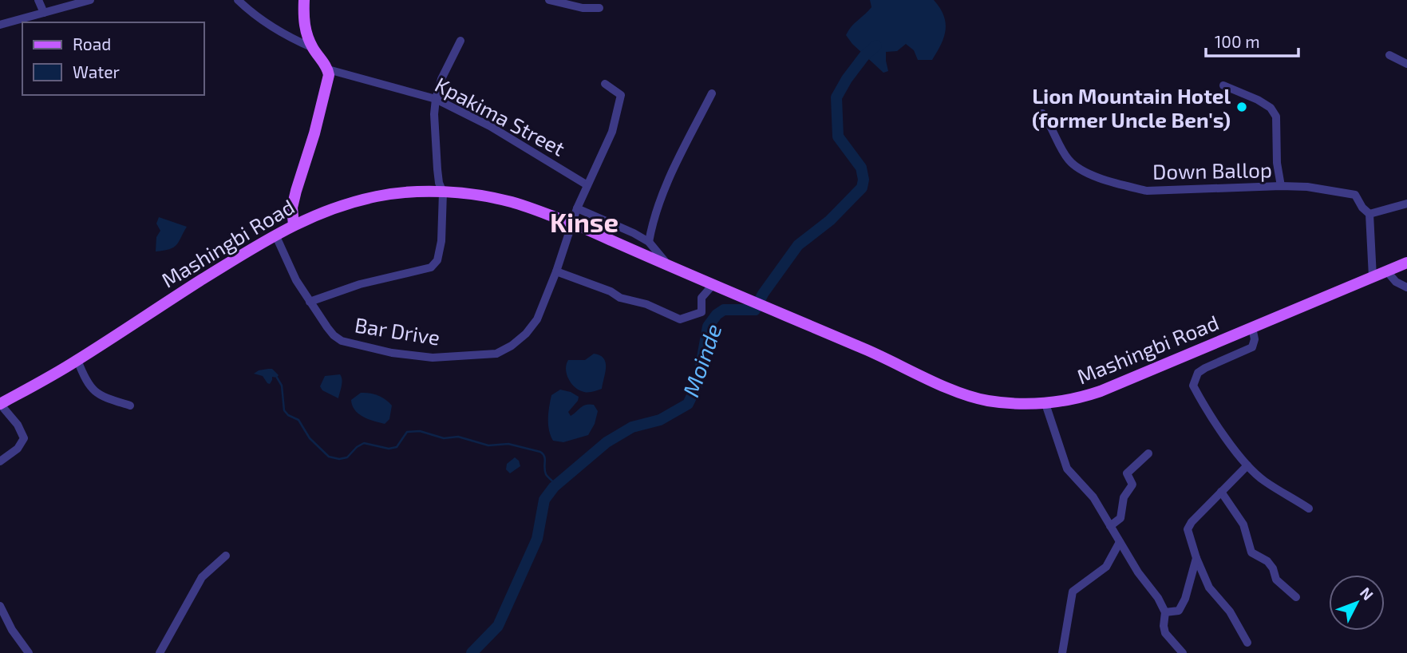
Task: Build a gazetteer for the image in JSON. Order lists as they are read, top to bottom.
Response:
{
  "streets": {
    "main road": ["Mashingbi Road"],
    "street": ["Kpakima Street", "Down Ballop", "Bar Drive"]
  },
  "crossings": [
    ["Kpakima Street", "Bar Drive"],
    ["Mashingbi Road", "Bar Drive"]
  ],
  "districts": ["Kinse"],
  "water": ["Moinde"],
  "places": ["Lion Mountain Hotel (former Uncle Ben's)"],
  "legend": ["Road", "Water"],
  "scale_bar": "100 m",
  "north": "top right"
}
